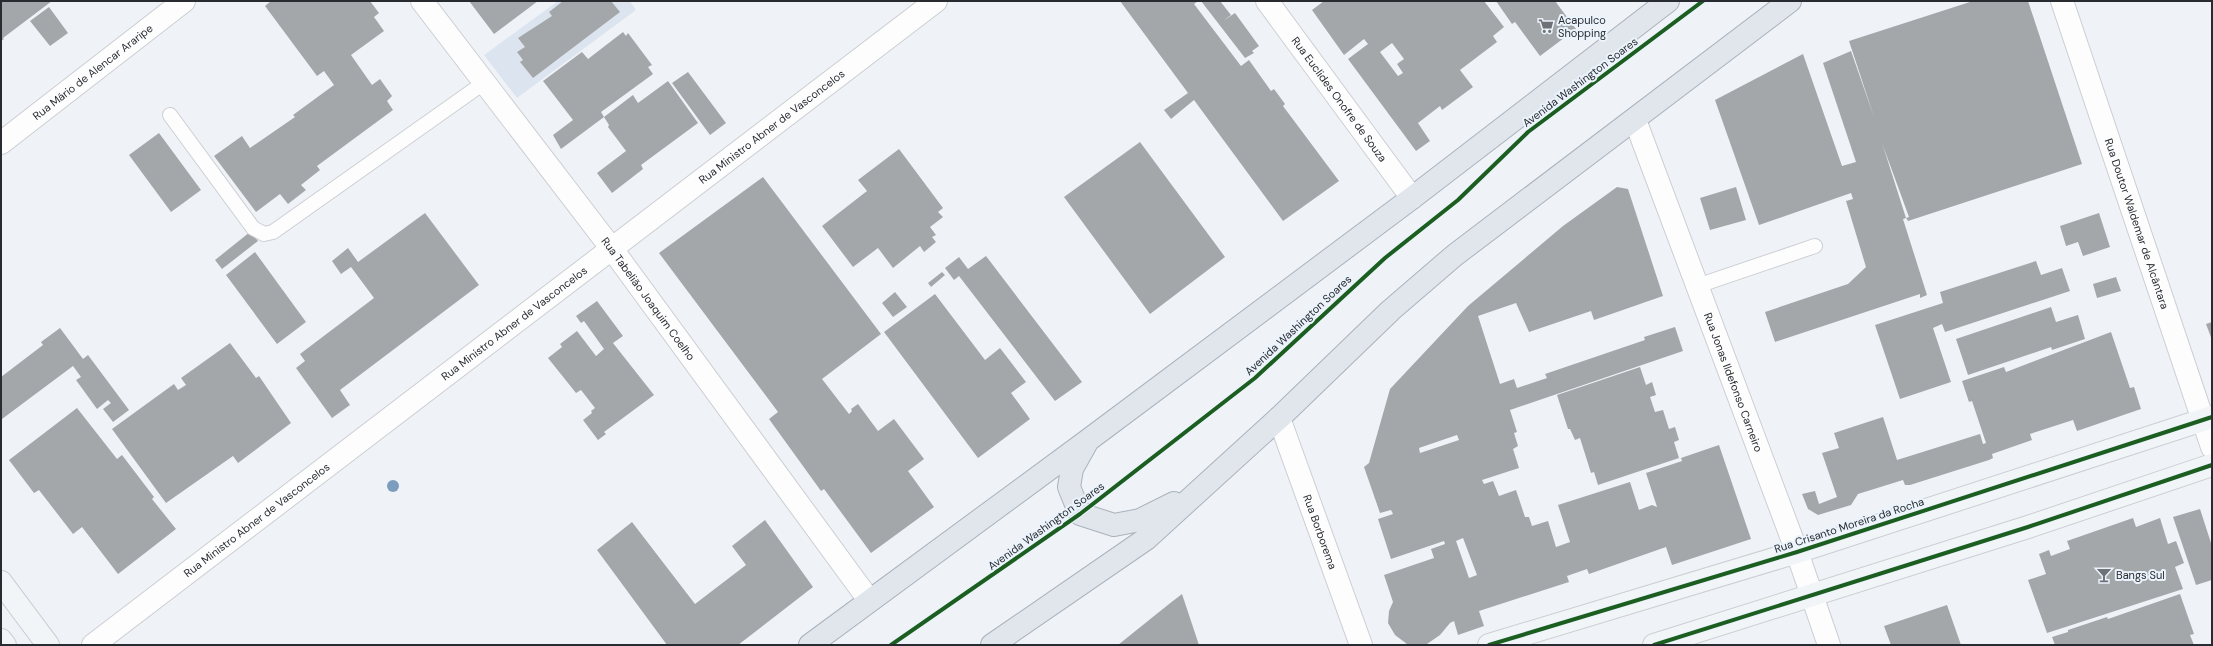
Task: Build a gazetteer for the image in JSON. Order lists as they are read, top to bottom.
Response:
{
  "streets": {
    "highway": ["Avenida Washington Soares"],
    "main road": ["Rua Crisanto Moreira da Rocha"],
    "street": [
      "Rua Mário de Alencar Araripe",
      "Rua Euclides Onofre de Souza",
      "Rua Ministro Abner de Vasconcelos",
      "Rua Doutor Waldemar de Alcântara",
      "Rua Tabelião Joaquim Coelho",
      "Rua Jonas Ildefonso Carneiro",
      "Rua Borborema"
    ]
  },
  "crossings": [
    ["Avenida Washington Soares", "Rua Euclides Onofre de Souza"],
    ["Avenida Washington Soares", "Rua Tabelião Joaquim Coelho"],
    ["Rua Ministro Abner de Vasconcelos", "Rua Tabelião Joaquim Coelho"],
    ["Rua Doutor Waldemar de Alcântara", "Rua Crisanto Moreira da Rocha"],
    ["Rua Jonas Ildefonso Carneiro", "Rua Crisanto Moreira da Rocha"]
  ],
  "places": {
    "supermarket": ["Acapulco Shopping"],
    "bar": ["Bangs Sul"]
  }
}
